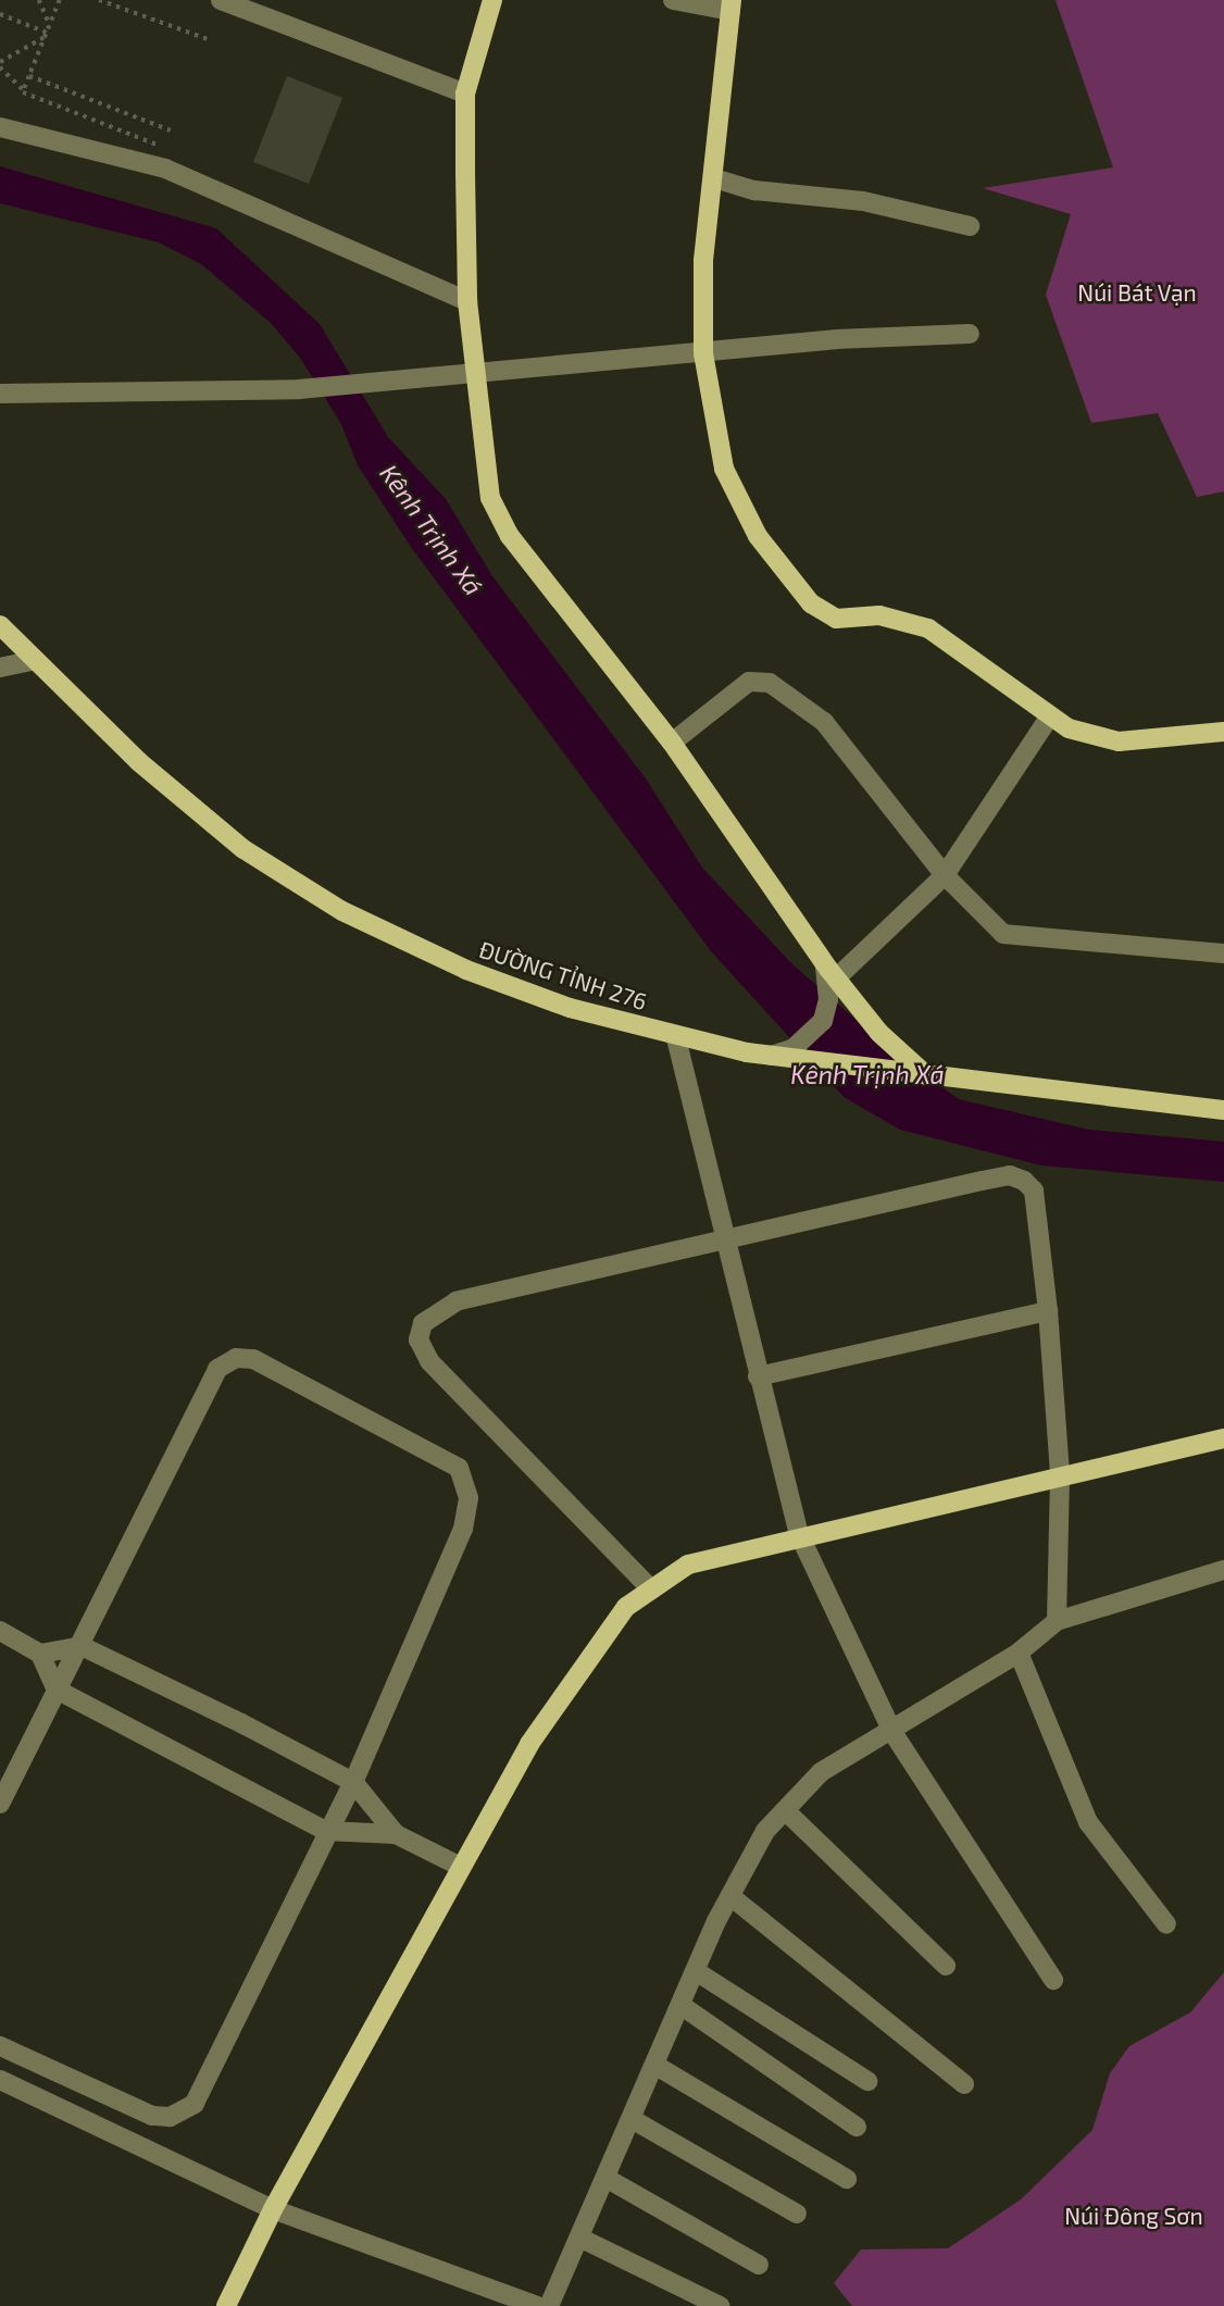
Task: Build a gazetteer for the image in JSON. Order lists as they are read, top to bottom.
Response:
{
  "streets": {
    "main road": ["ĐƯỜNG TỈNH 276"]
  },
  "water": ["Kênh Trịnh Xá"],
  "parks": ["Núi Bát Vạn", "Núi Đông Sơn"]
}
